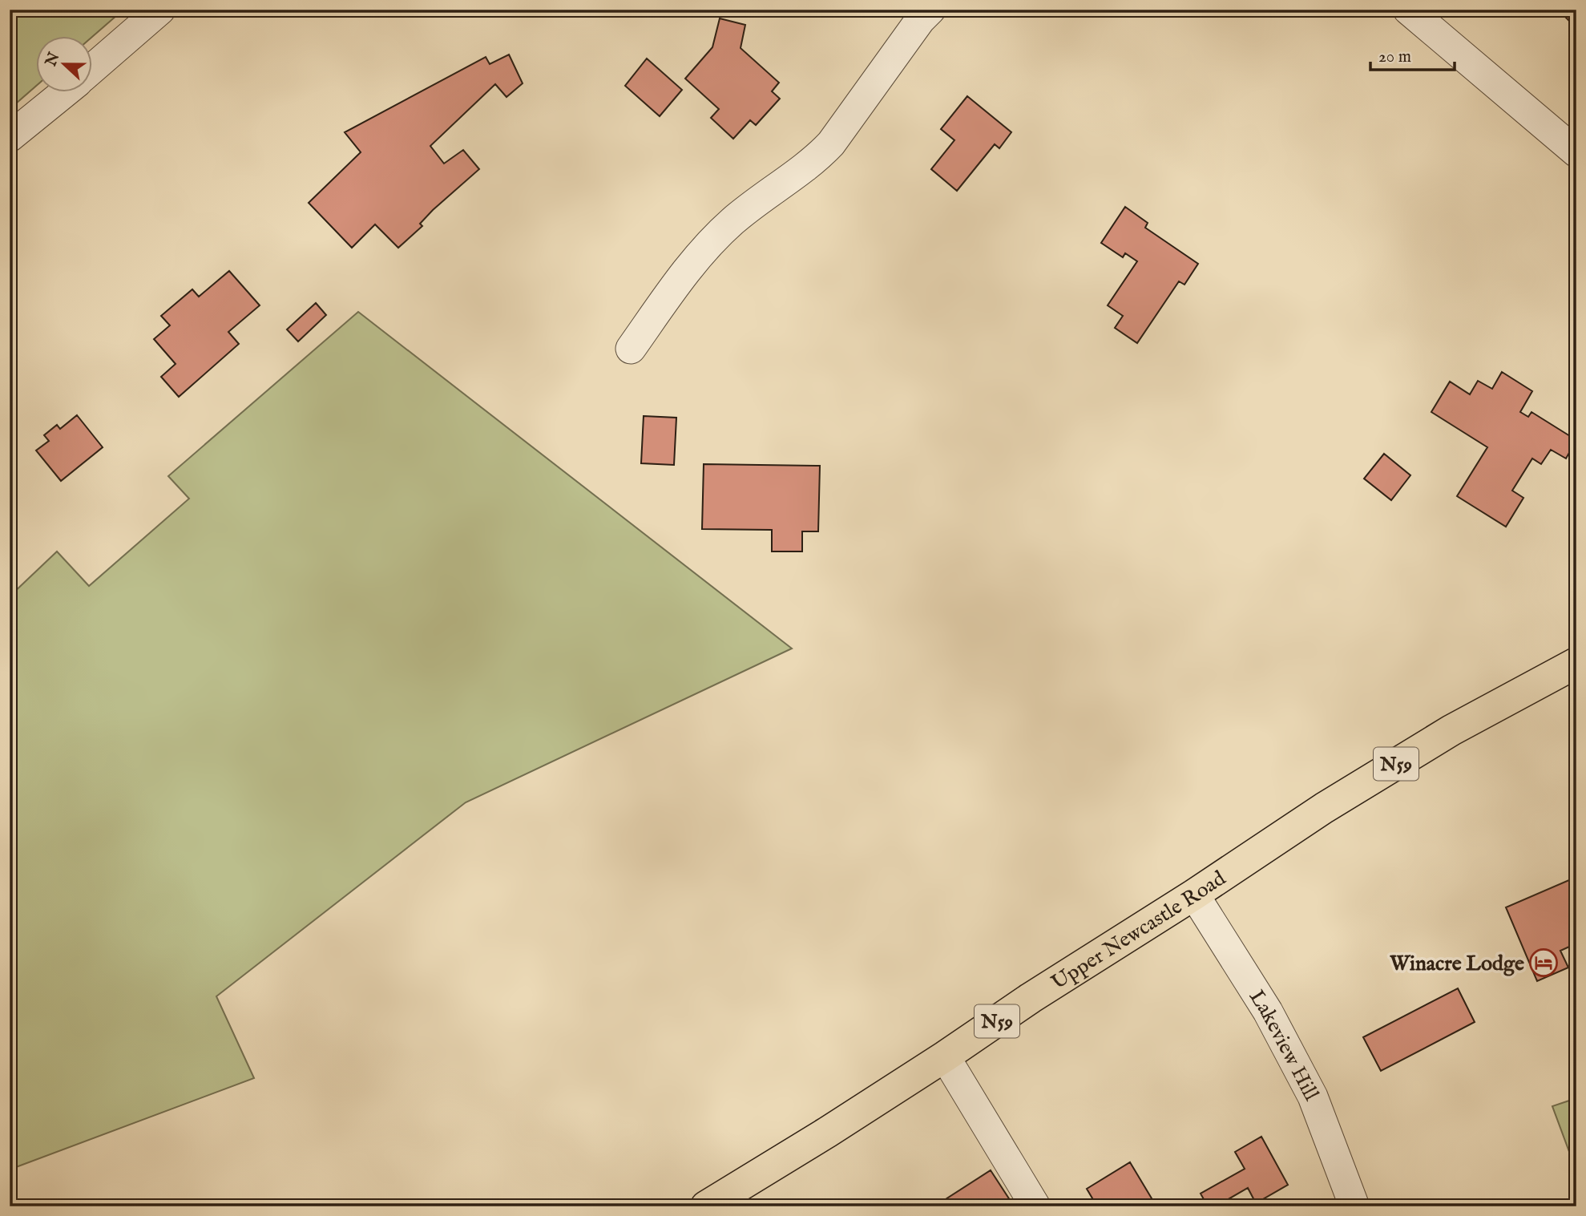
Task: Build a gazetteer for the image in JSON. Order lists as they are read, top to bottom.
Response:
{
  "streets": {
    "main road": ["N59", "Upper Newcastle Road"],
    "street": ["Lakeview Hill"]
  },
  "crossings": [
    ["Upper Newcastle Road", "Lakeview Hill"]
  ],
  "places": {
    "hotel": ["Winacre Lodge"]
  },
  "scale_bar": "20 m",
  "north": "left"
}
